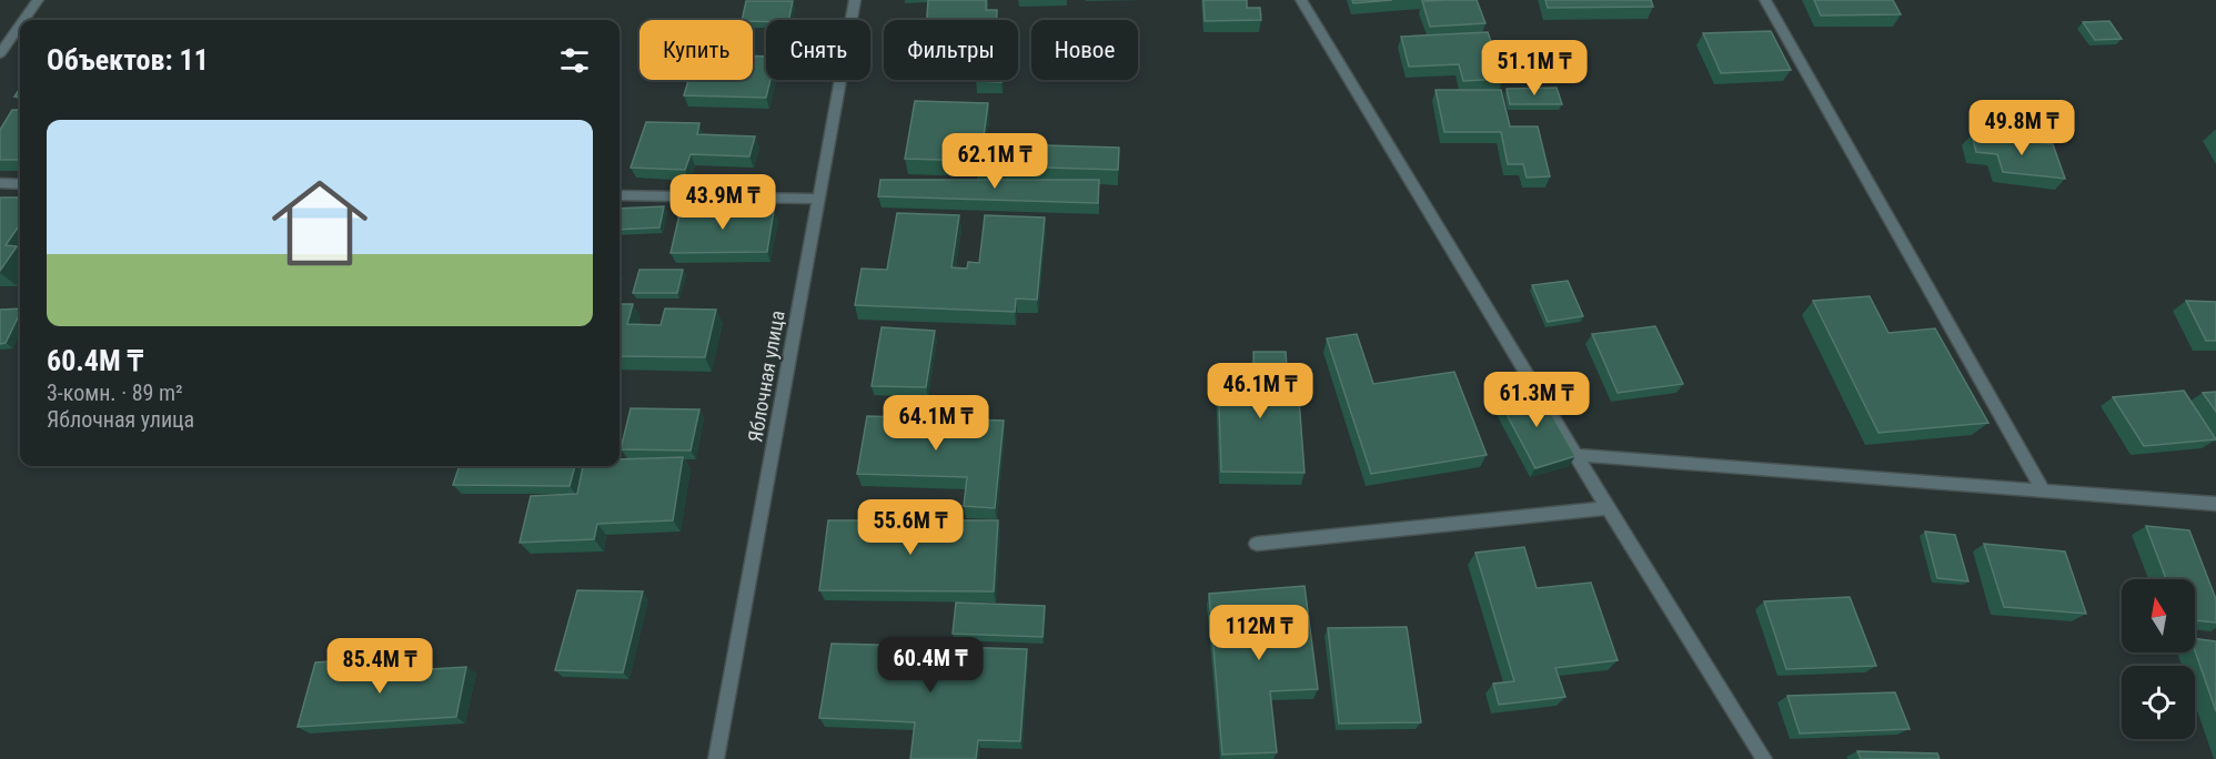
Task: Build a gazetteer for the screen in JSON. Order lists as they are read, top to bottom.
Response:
{
  "streets": {
    "street": ["Яблочная улица"]
  },
  "north": "top",
  "page": {
    "chip": [
      "Купить",
      "Снять",
      "Фильтры",
      "Новое"
    ],
    "heading": "Объектов: 11",
    "price": [
      "51.1M ₸",
      "49.8M ₸",
      "62.1M ₸",
      "43.9M ₸",
      "46.1M ₸",
      "61.3M ₸",
      "64.1M ₸",
      "55.6M ₸",
      "112M ₸",
      "60.4M ₸",
      "85.4M ₸"
    ],
    "list": [
      {
        "name": "60.4M ₸",
        "note": "3-комн. · 89 m² · Яблочная улица"
      }
    ]
  }
}
